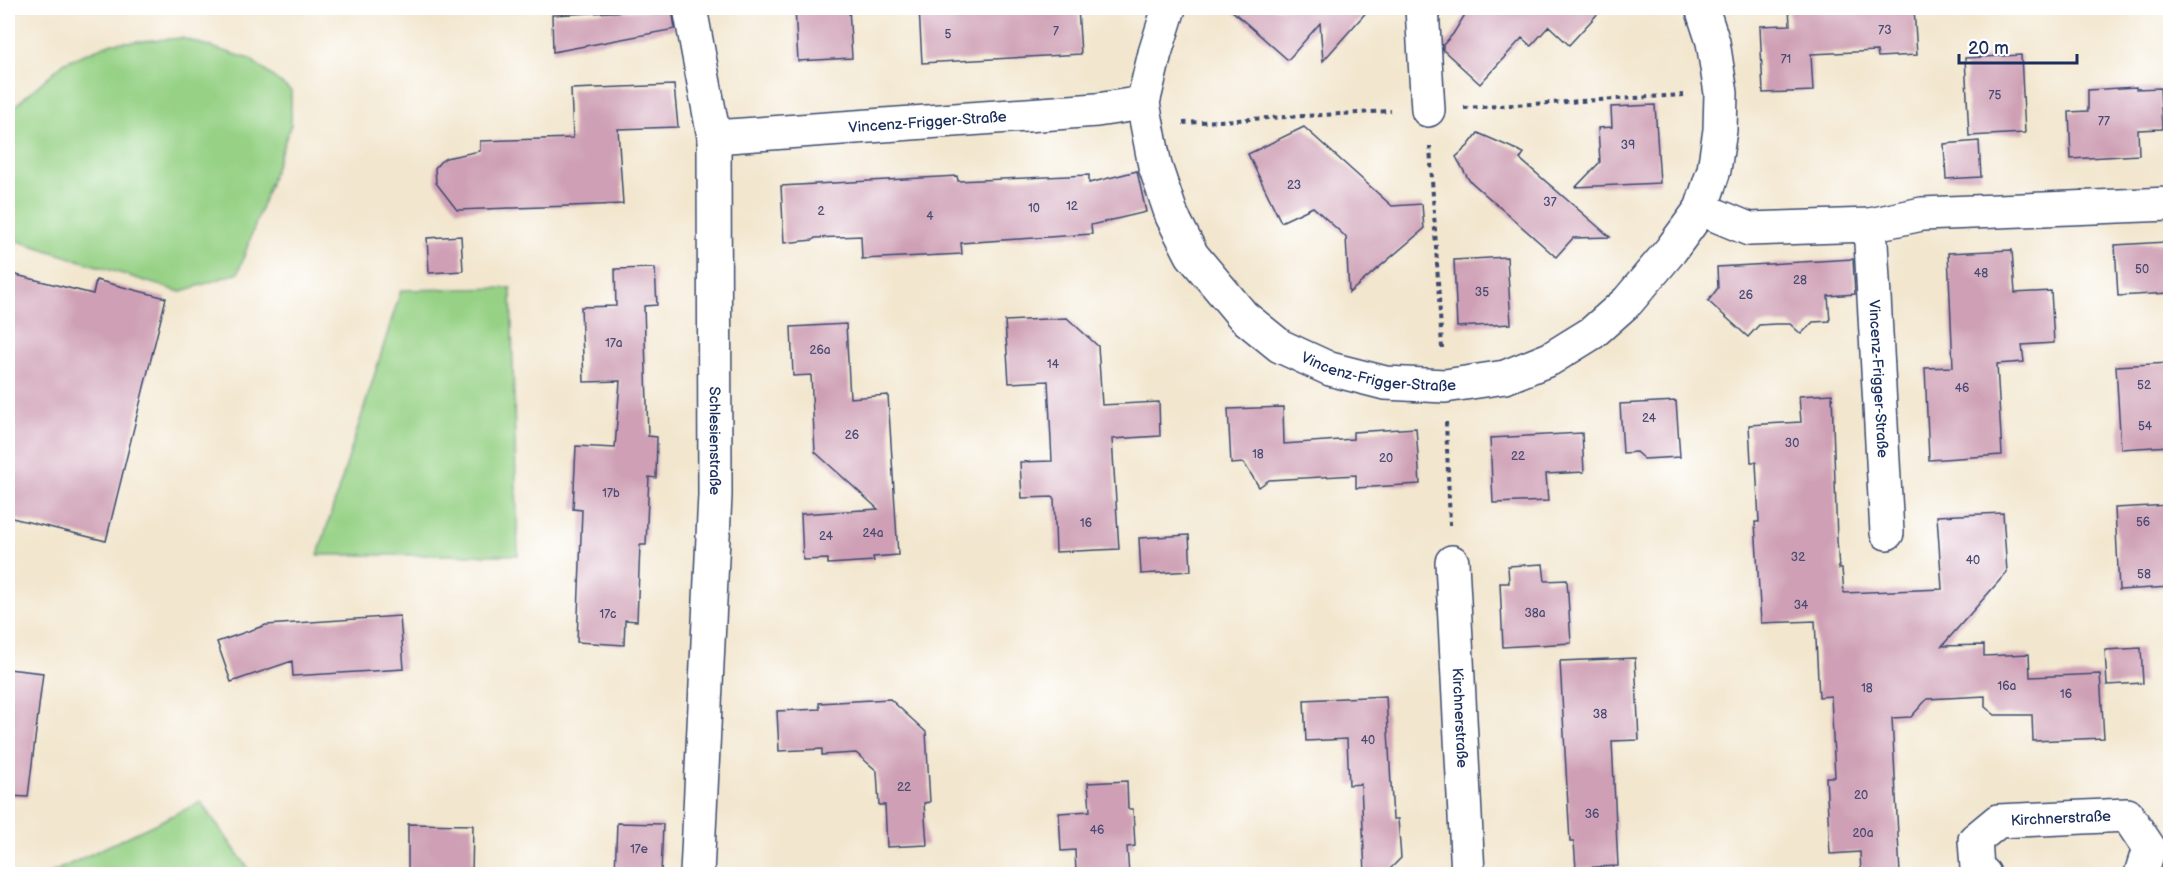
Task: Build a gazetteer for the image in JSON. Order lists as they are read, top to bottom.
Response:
{
  "streets": {
    "street": ["Vincenz-Frigger-Straße", "Schlesienstraße", "Kirchnerstraße"]
  },
  "crossings": [
    ["Vincenz-Frigger-Straße", "Schlesienstraße"]
  ],
  "house_numbers": [
    "73",
    "7",
    "5",
    "71",
    "75",
    "77",
    "39",
    "23",
    "37",
    "12",
    "10",
    "2",
    "4",
    "50",
    "48",
    "28",
    "35",
    "26",
    "17a",
    "26a",
    "14",
    "52",
    "46",
    "24",
    "54",
    "26",
    "30",
    "18",
    "22",
    "20",
    "17b",
    "56",
    "16",
    "24a",
    "24",
    "32",
    "40",
    "58",
    "34",
    "38a",
    "17c",
    "16a",
    "18",
    "16",
    "38",
    "40",
    "22",
    "20",
    "36",
    "46",
    "20a",
    "17e"
  ],
  "scale_bar": "20 m"
}
